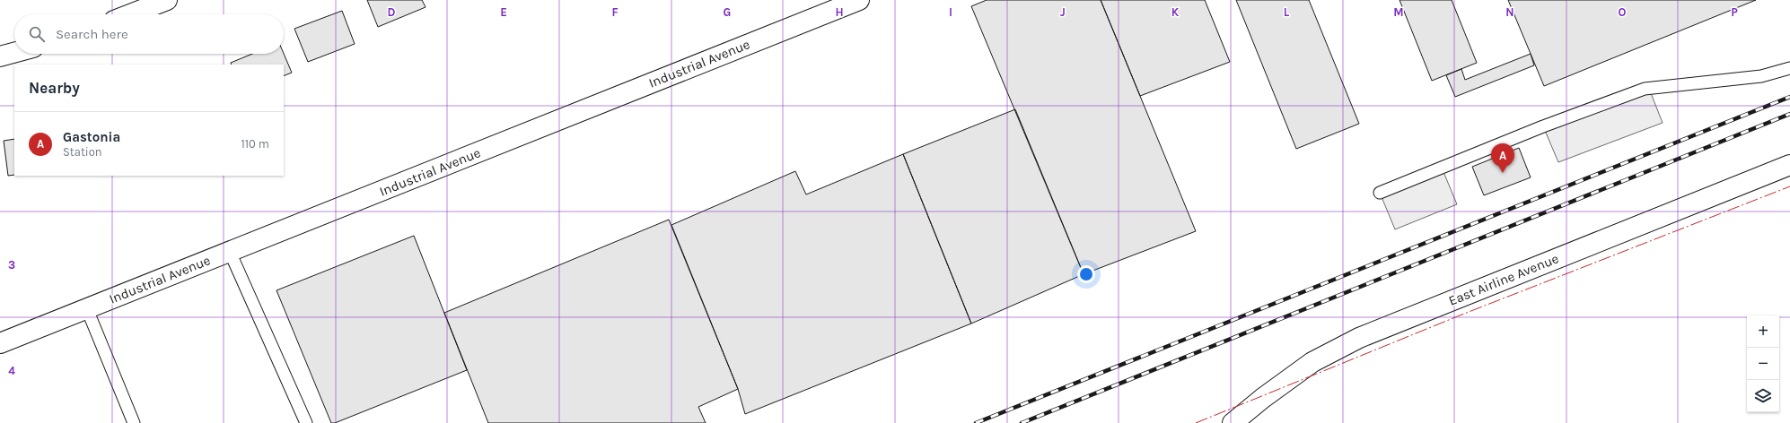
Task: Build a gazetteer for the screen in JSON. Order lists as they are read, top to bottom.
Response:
{
  "streets": {
    "street": ["Industrial Avenue", "East Airline Avenue"]
  },
  "page": {
    "search": "Search here",
    "heading": "Nearby",
    "list": [
      {
        "mark": "A",
        "name": "Gastonia",
        "note": "Station",
        "value": "110 m"
      }
    ],
    "pins": "A",
    "map_buttons": ["+", "−"]
  },
  "grid": {
    "columns": [
      "D",
      "E",
      "F",
      "G",
      "H",
      "I",
      "J",
      "K",
      "L",
      "M",
      "N",
      "O",
      "P"
    ],
    "rows": ["3", "4"]
  }
}
